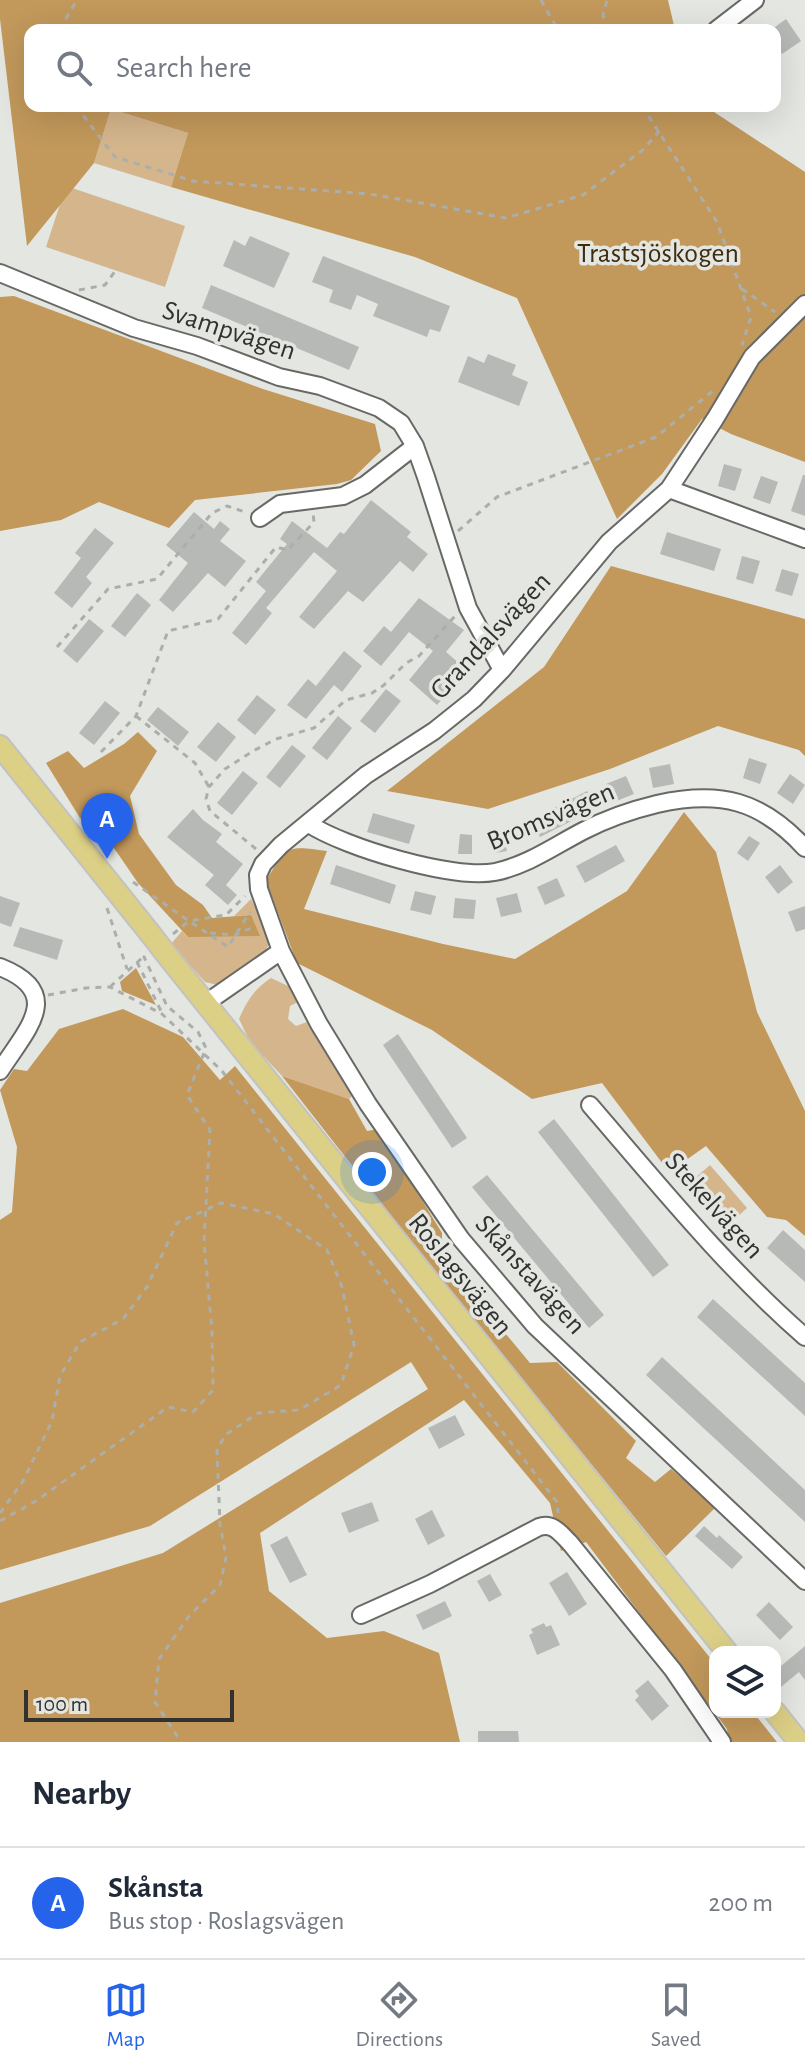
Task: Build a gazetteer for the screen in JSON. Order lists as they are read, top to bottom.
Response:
{
  "streets": {
    "main road": ["Roslagsvägen"],
    "street": [
      "Svampvägen",
      "Grandalsvägen",
      "Bromsvägen",
      "Stekelvägen",
      "Skånstavägen"
    ]
  },
  "crossings": [
    ["Svampvägen", "Grandalsvägen"],
    ["Grandalsvägen", "Bromsvägen"]
  ],
  "parks": ["Trastsjöskogen"],
  "scale_bar": "100 m",
  "page": {
    "search": "Search here",
    "pins": "A",
    "scale": "100 m",
    "heading": "Nearby",
    "list": [
      {
        "mark": "A",
        "name": "Skånsta",
        "note": "Bus stop · Roslagsvägen",
        "value": "200 m"
      }
    ],
    "nav": ["Map", "Directions", "Saved"]
  }
}
